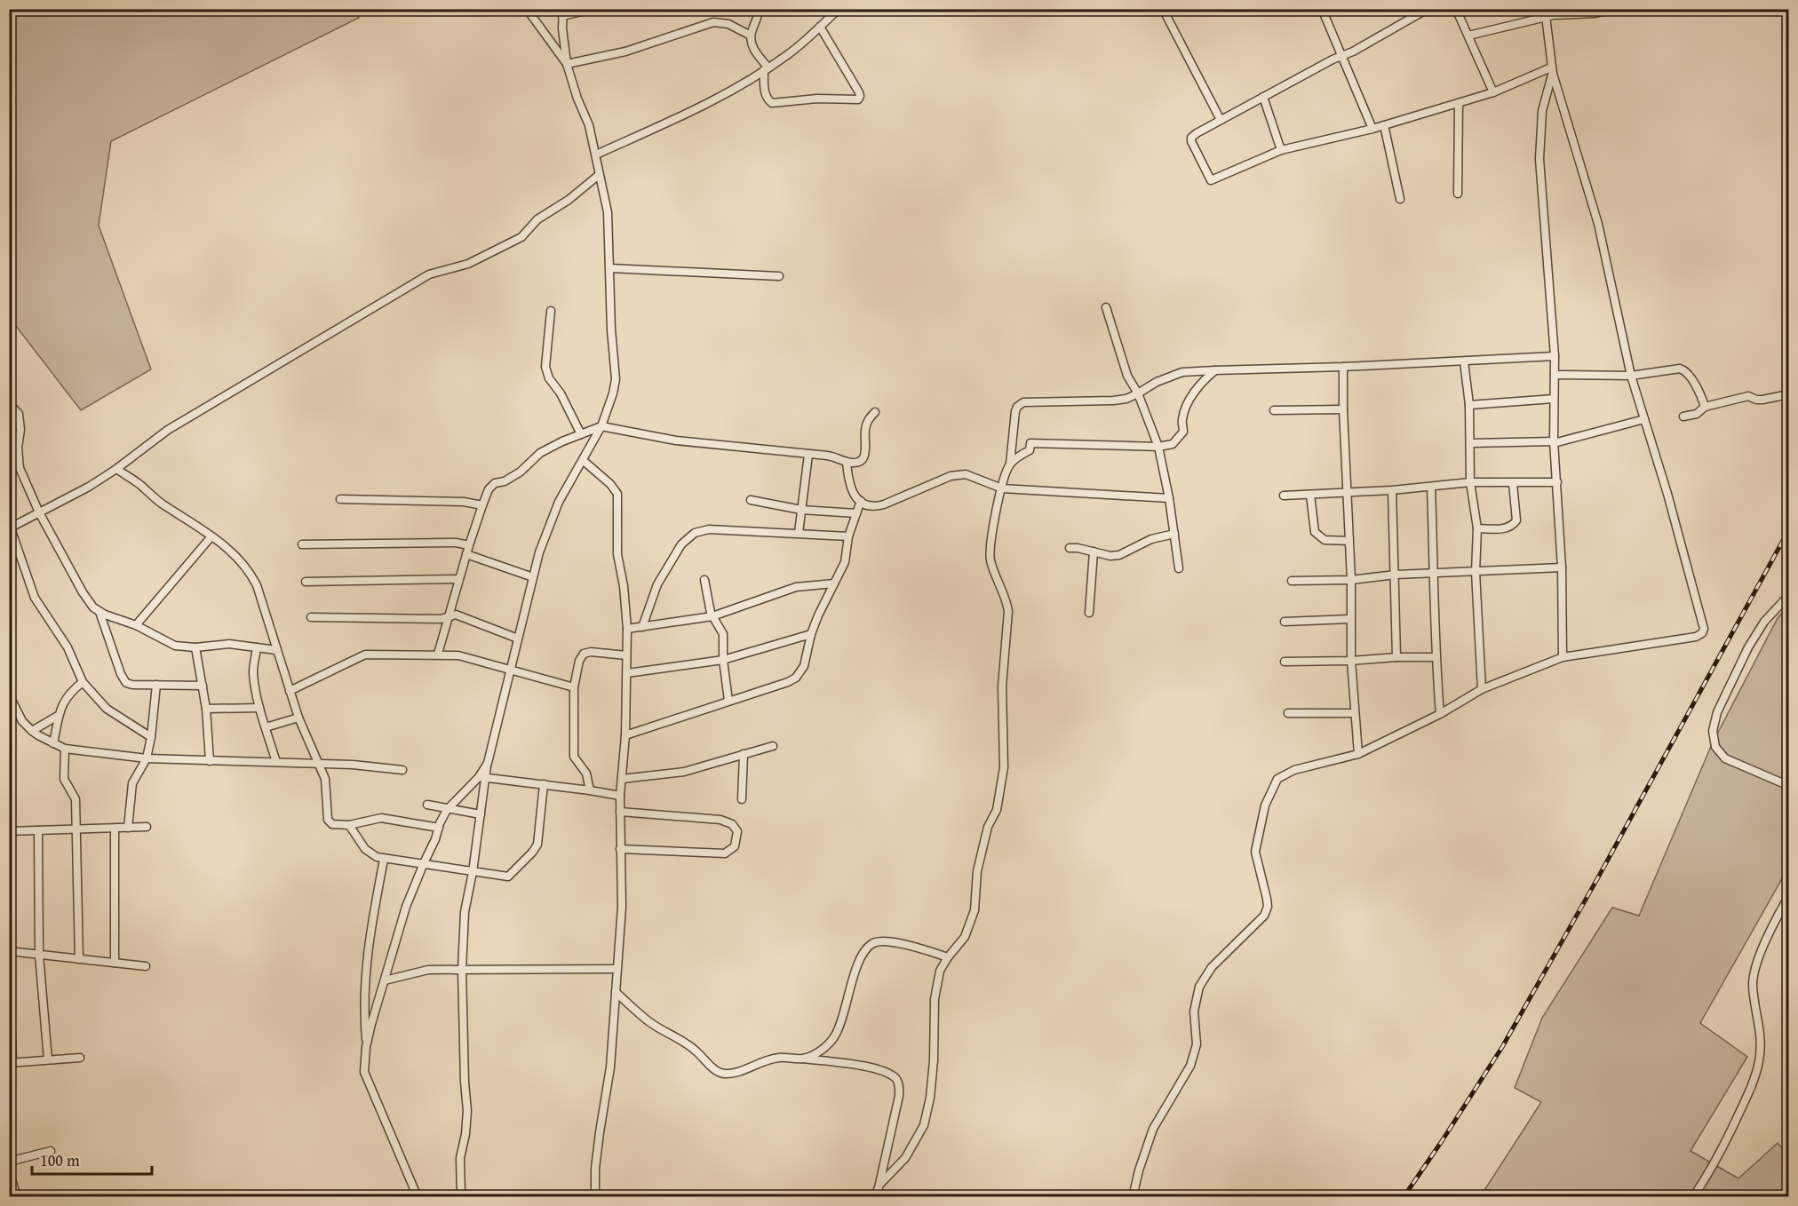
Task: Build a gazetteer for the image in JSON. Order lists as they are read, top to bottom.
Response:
{
  "scale_bar": "100 m"
}
